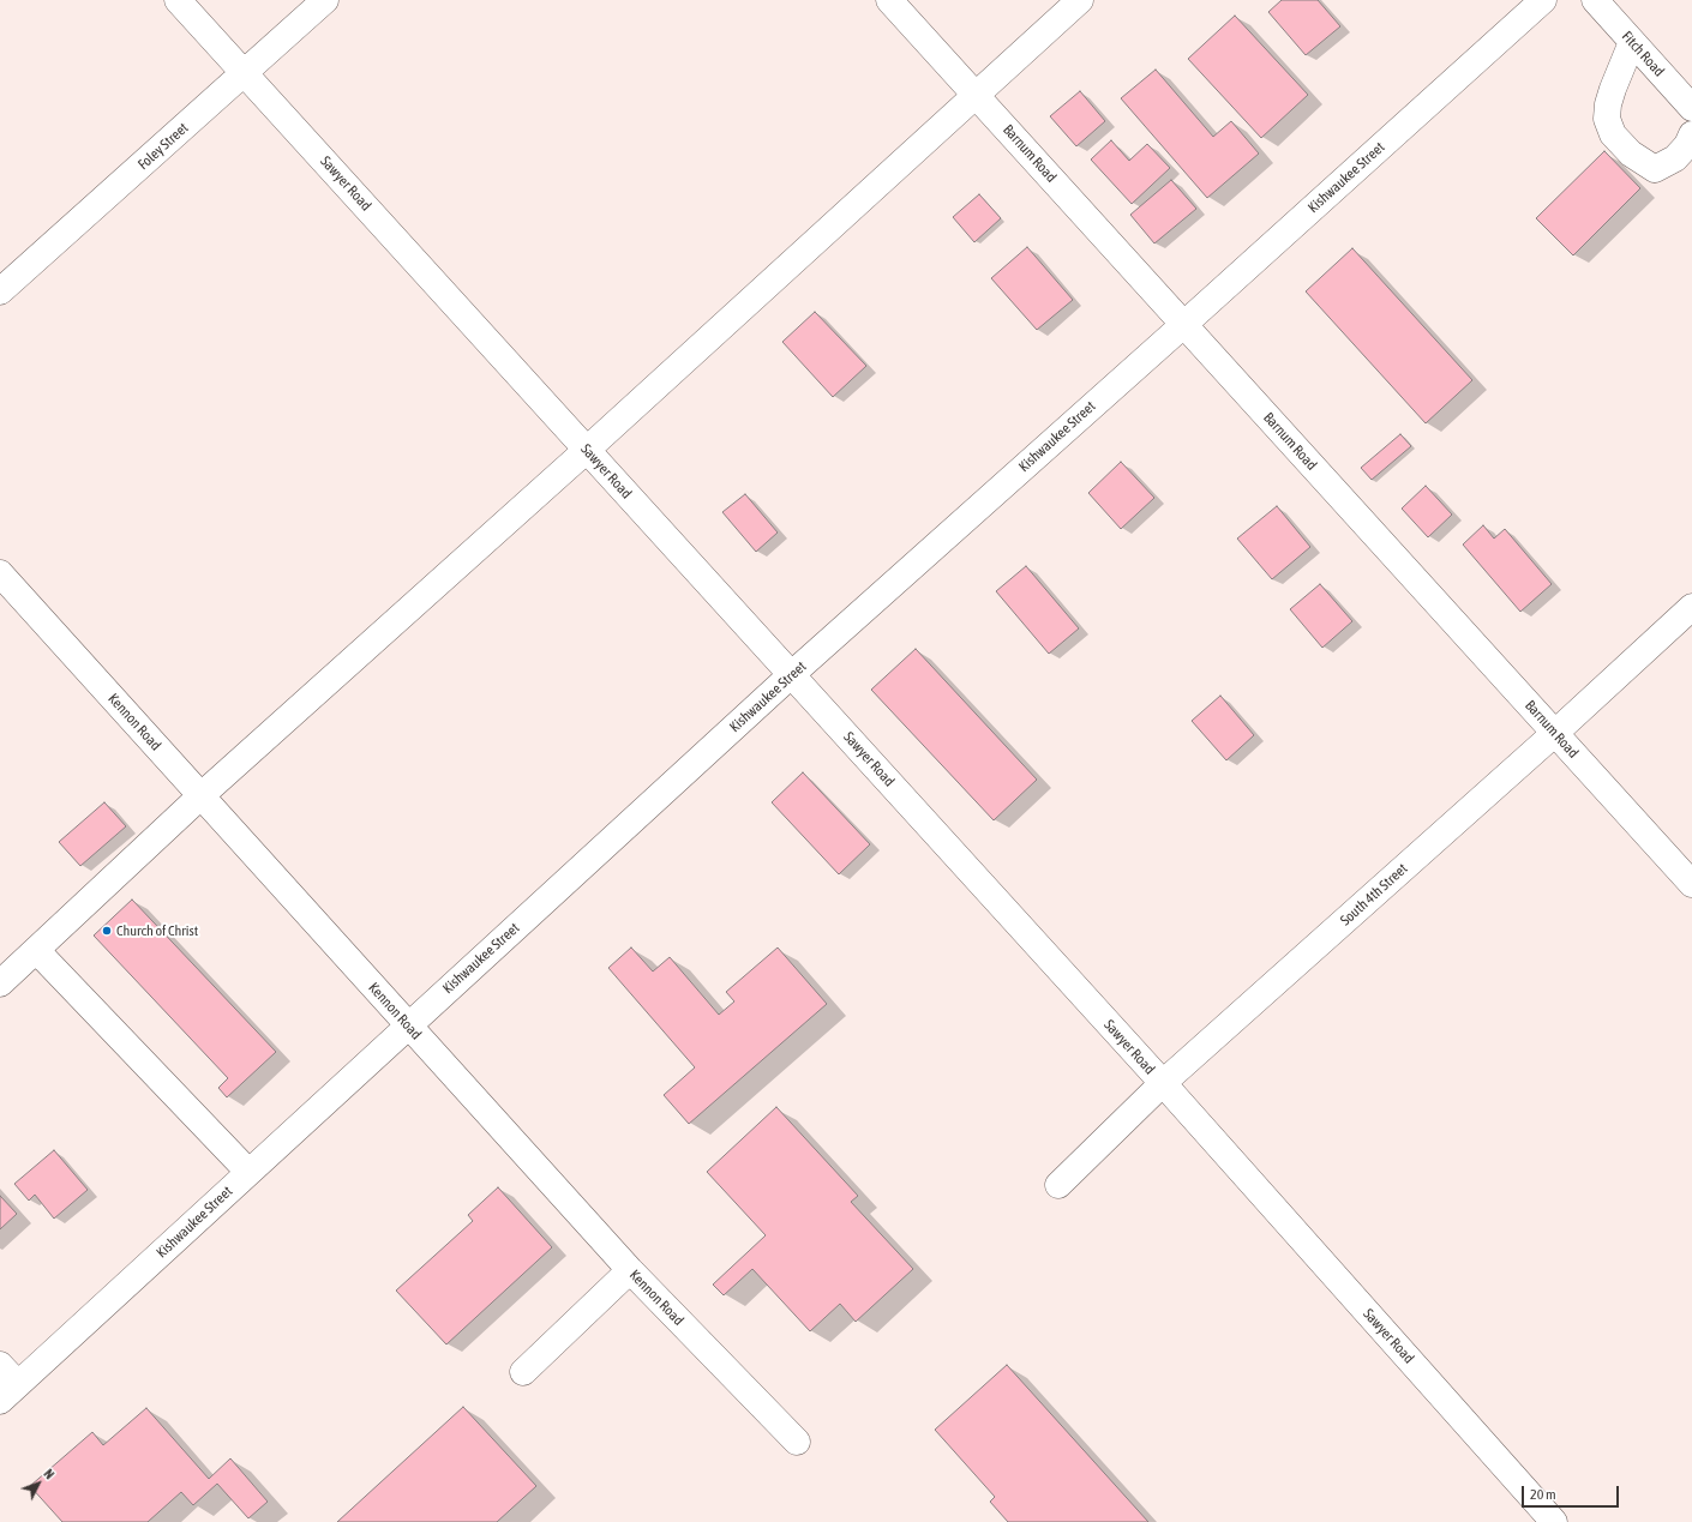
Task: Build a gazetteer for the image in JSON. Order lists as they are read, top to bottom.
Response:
{
  "streets": {
    "street": [
      "Fitch Road",
      "Foley Street",
      "Barnum Road",
      "Kishwaukee Street",
      "Sawyer Road",
      "Kennon Road",
      "South 4th Street"
    ]
  },
  "crossings": [
    ["Foley Street", "Sawyer Road"],
    ["Barnum Road", "Kishwaukee Street"],
    ["Barnum Road", "South 4th Street"],
    ["Kishwaukee Street", "Sawyer Road"],
    ["Kishwaukee Street", "Kennon Road"],
    ["Sawyer Road", "South 4th Street"]
  ],
  "places": ["Church of Christ"],
  "scale_bar": "20 m",
  "north": "top right"
}
